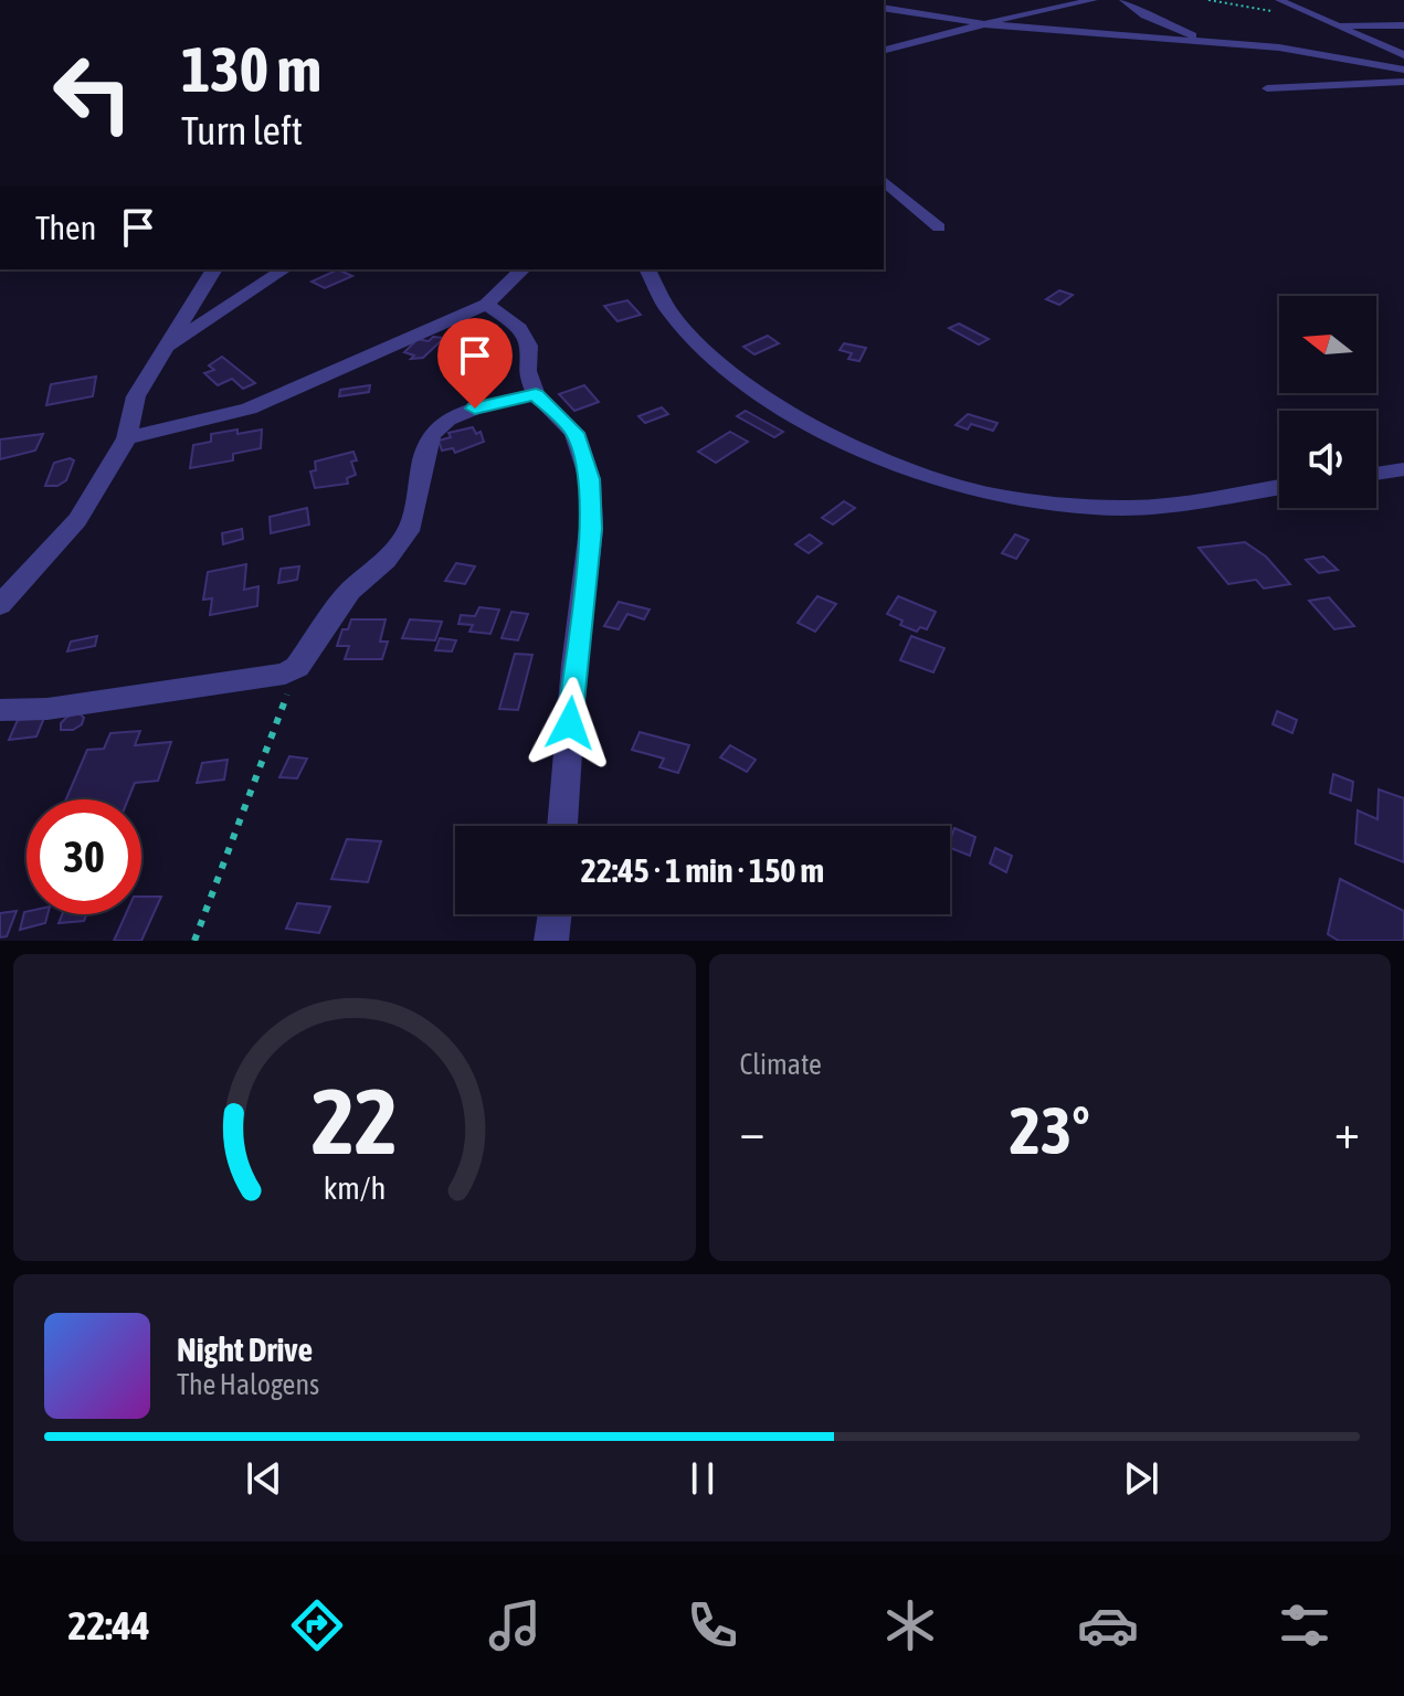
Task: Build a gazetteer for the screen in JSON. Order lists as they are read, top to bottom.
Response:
{
  "north": "left",
  "page": {
    "turn": ["130 m", "Turn left"],
    "then": "Then",
    "limit": "30",
    "trip": "22:45 · 1 min · 150 m",
    "tile": "Climate",
    "heat": ["−", "23°", "+"],
    "song": ["Night Drive", "The Halogens"],
    "tabs": "22:44",
    "gauge": ["22", "km/h"]
  }
}
